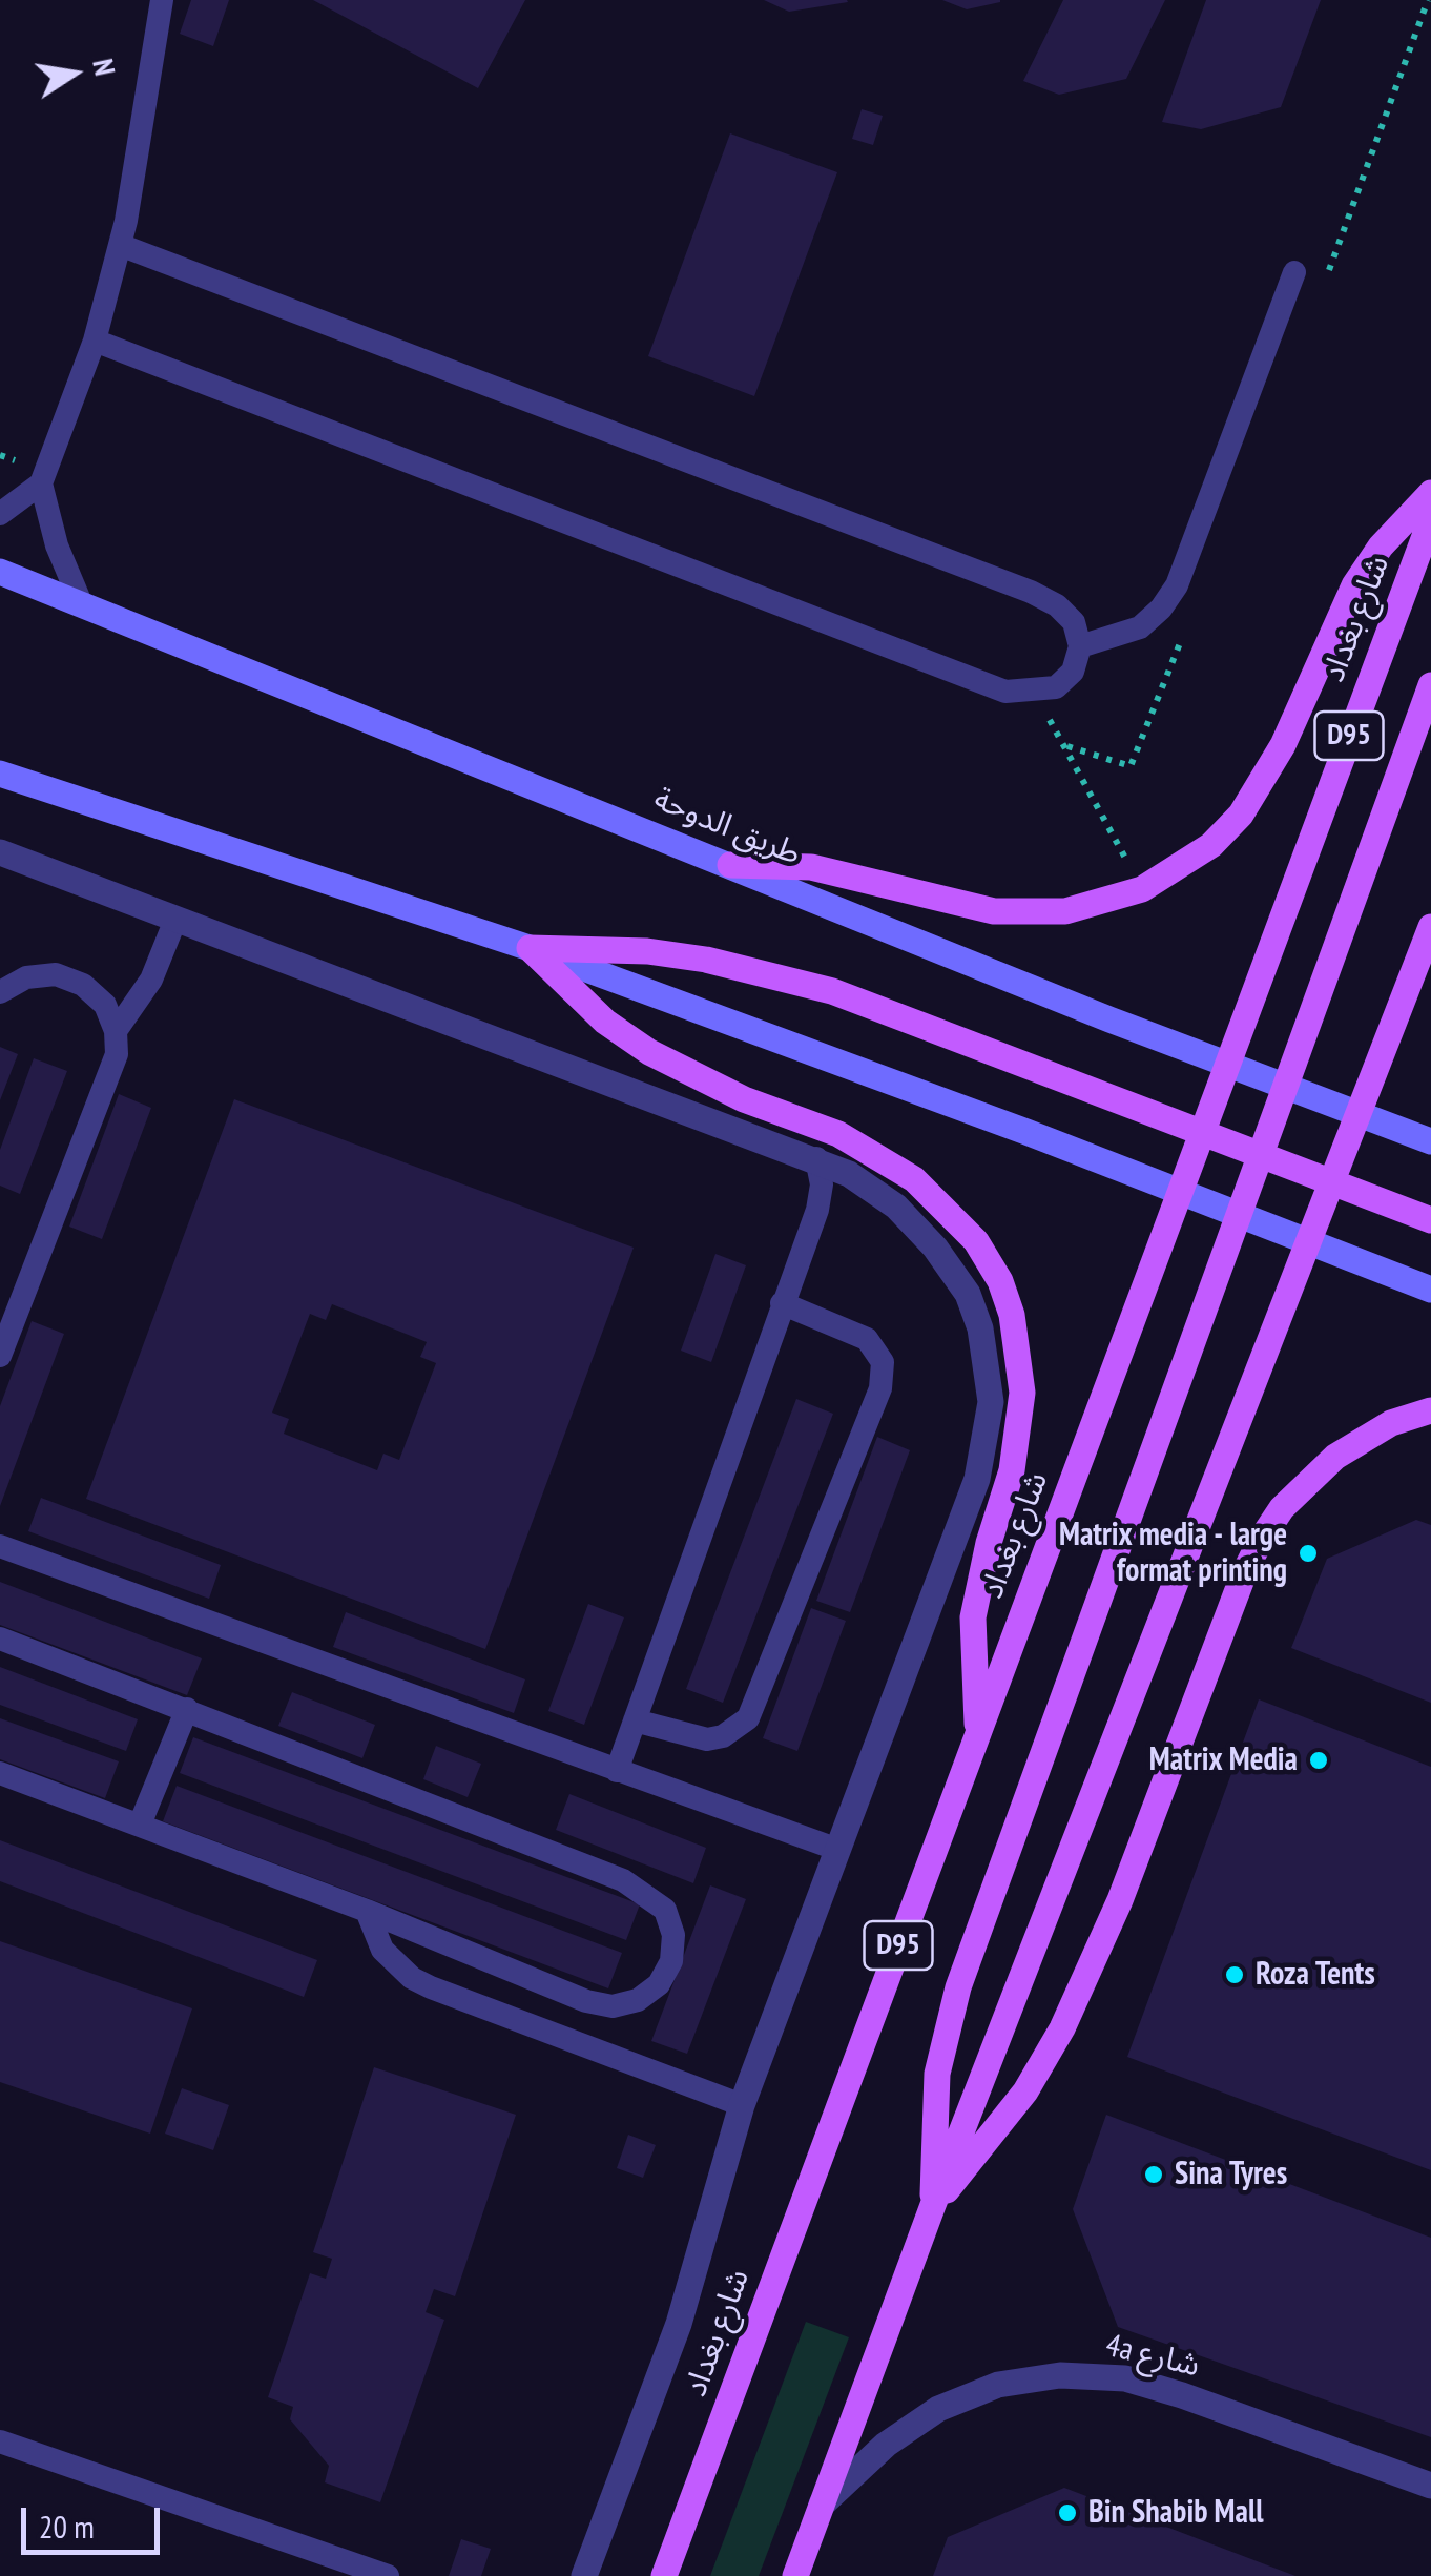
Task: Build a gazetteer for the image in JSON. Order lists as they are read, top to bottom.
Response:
{
  "streets": {
    "main road": ["شارع بغداد", "D95", "طريق الدوحة"],
    "street": ["4a شارع"]
  },
  "crossings": [
    ["شارع بغداد", "طريق الدوحة"]
  ],
  "places": [
    "Matrix media - large format printing",
    "Matrix Media",
    "Roza Tents",
    "Sina Tyres",
    "Bin Shabib Mall"
  ],
  "scale_bar": "20 m",
  "north": "right"
}
